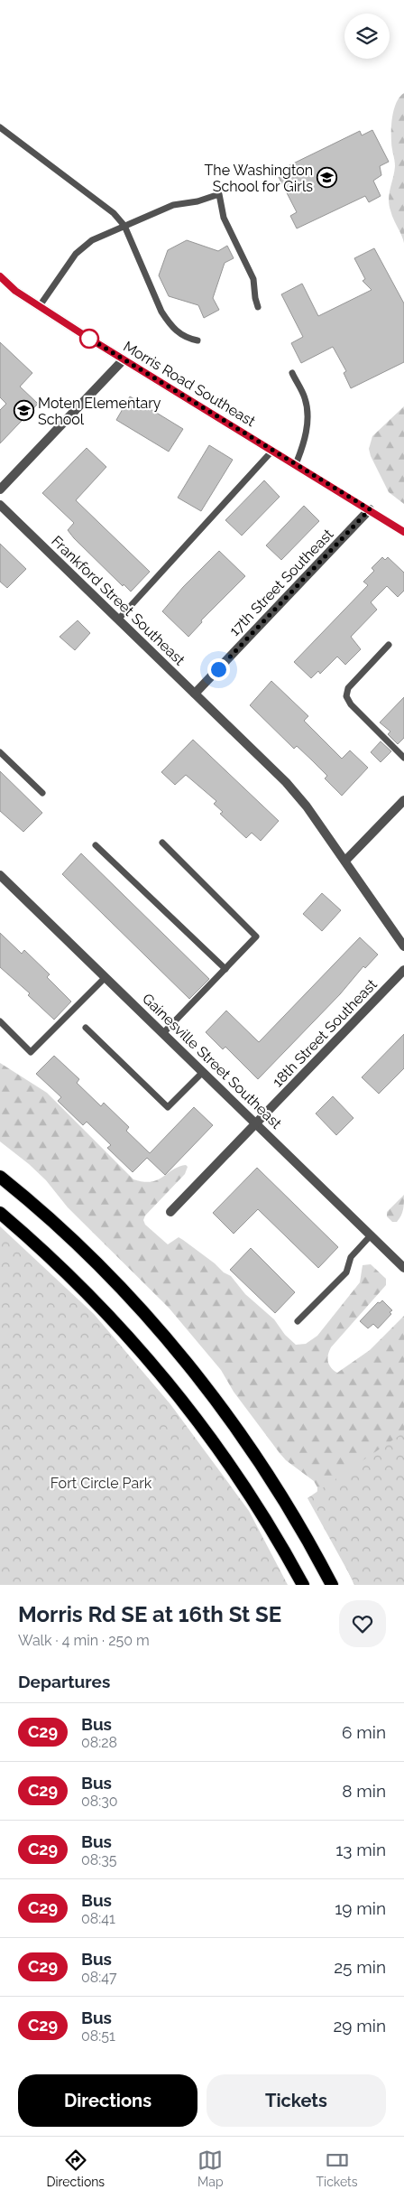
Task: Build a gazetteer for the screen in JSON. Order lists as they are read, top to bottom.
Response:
{
  "streets": {
    "street": [
      "Morris Road Southeast",
      "17th Street Southeast",
      "Frankford Street Southeast",
      "18th Street Southeast",
      "Gainesville Street Southeast"
    ]
  },
  "crossings": [
    ["Morris Road Southeast", "17th Street Southeast"],
    ["17th Street Southeast", "Frankford Street Southeast"],
    ["18th Street Southeast", "Gainesville Street Southeast"]
  ],
  "parks": ["Fort Circle Park"],
  "places": {
    "school or university": ["The Washington School for Girls", "Moten Elementary School"]
  },
  "lines": ["bus line C29"],
  "page": {
    "heading": [
      ["Morris Rd SE at 16th St SE", "Walk · 4 min · 250 m"],
      "Departures"
    ],
    "list": [
      {
        "mark": "C29",
        "name": "Bus",
        "note": "08:28",
        "value": "6 min"
      },
      {
        "mark": "C29",
        "name": "Bus",
        "note": "08:30",
        "value": "8 min"
      },
      {
        "mark": "C29",
        "name": "Bus",
        "note": "08:35",
        "value": "13 min"
      },
      {
        "mark": "C29",
        "name": "Bus",
        "note": "08:41",
        "value": "19 min"
      },
      {
        "mark": "C29",
        "name": "Bus",
        "note": "08:47",
        "value": "25 min"
      },
      {
        "mark": "C29",
        "name": "Bus",
        "note": "08:51",
        "value": "29 min"
      }
    ],
    "buttons": ["Directions", "Tickets"],
    "tabs": ["Directions", "Map", "Tickets"]
  }
}
